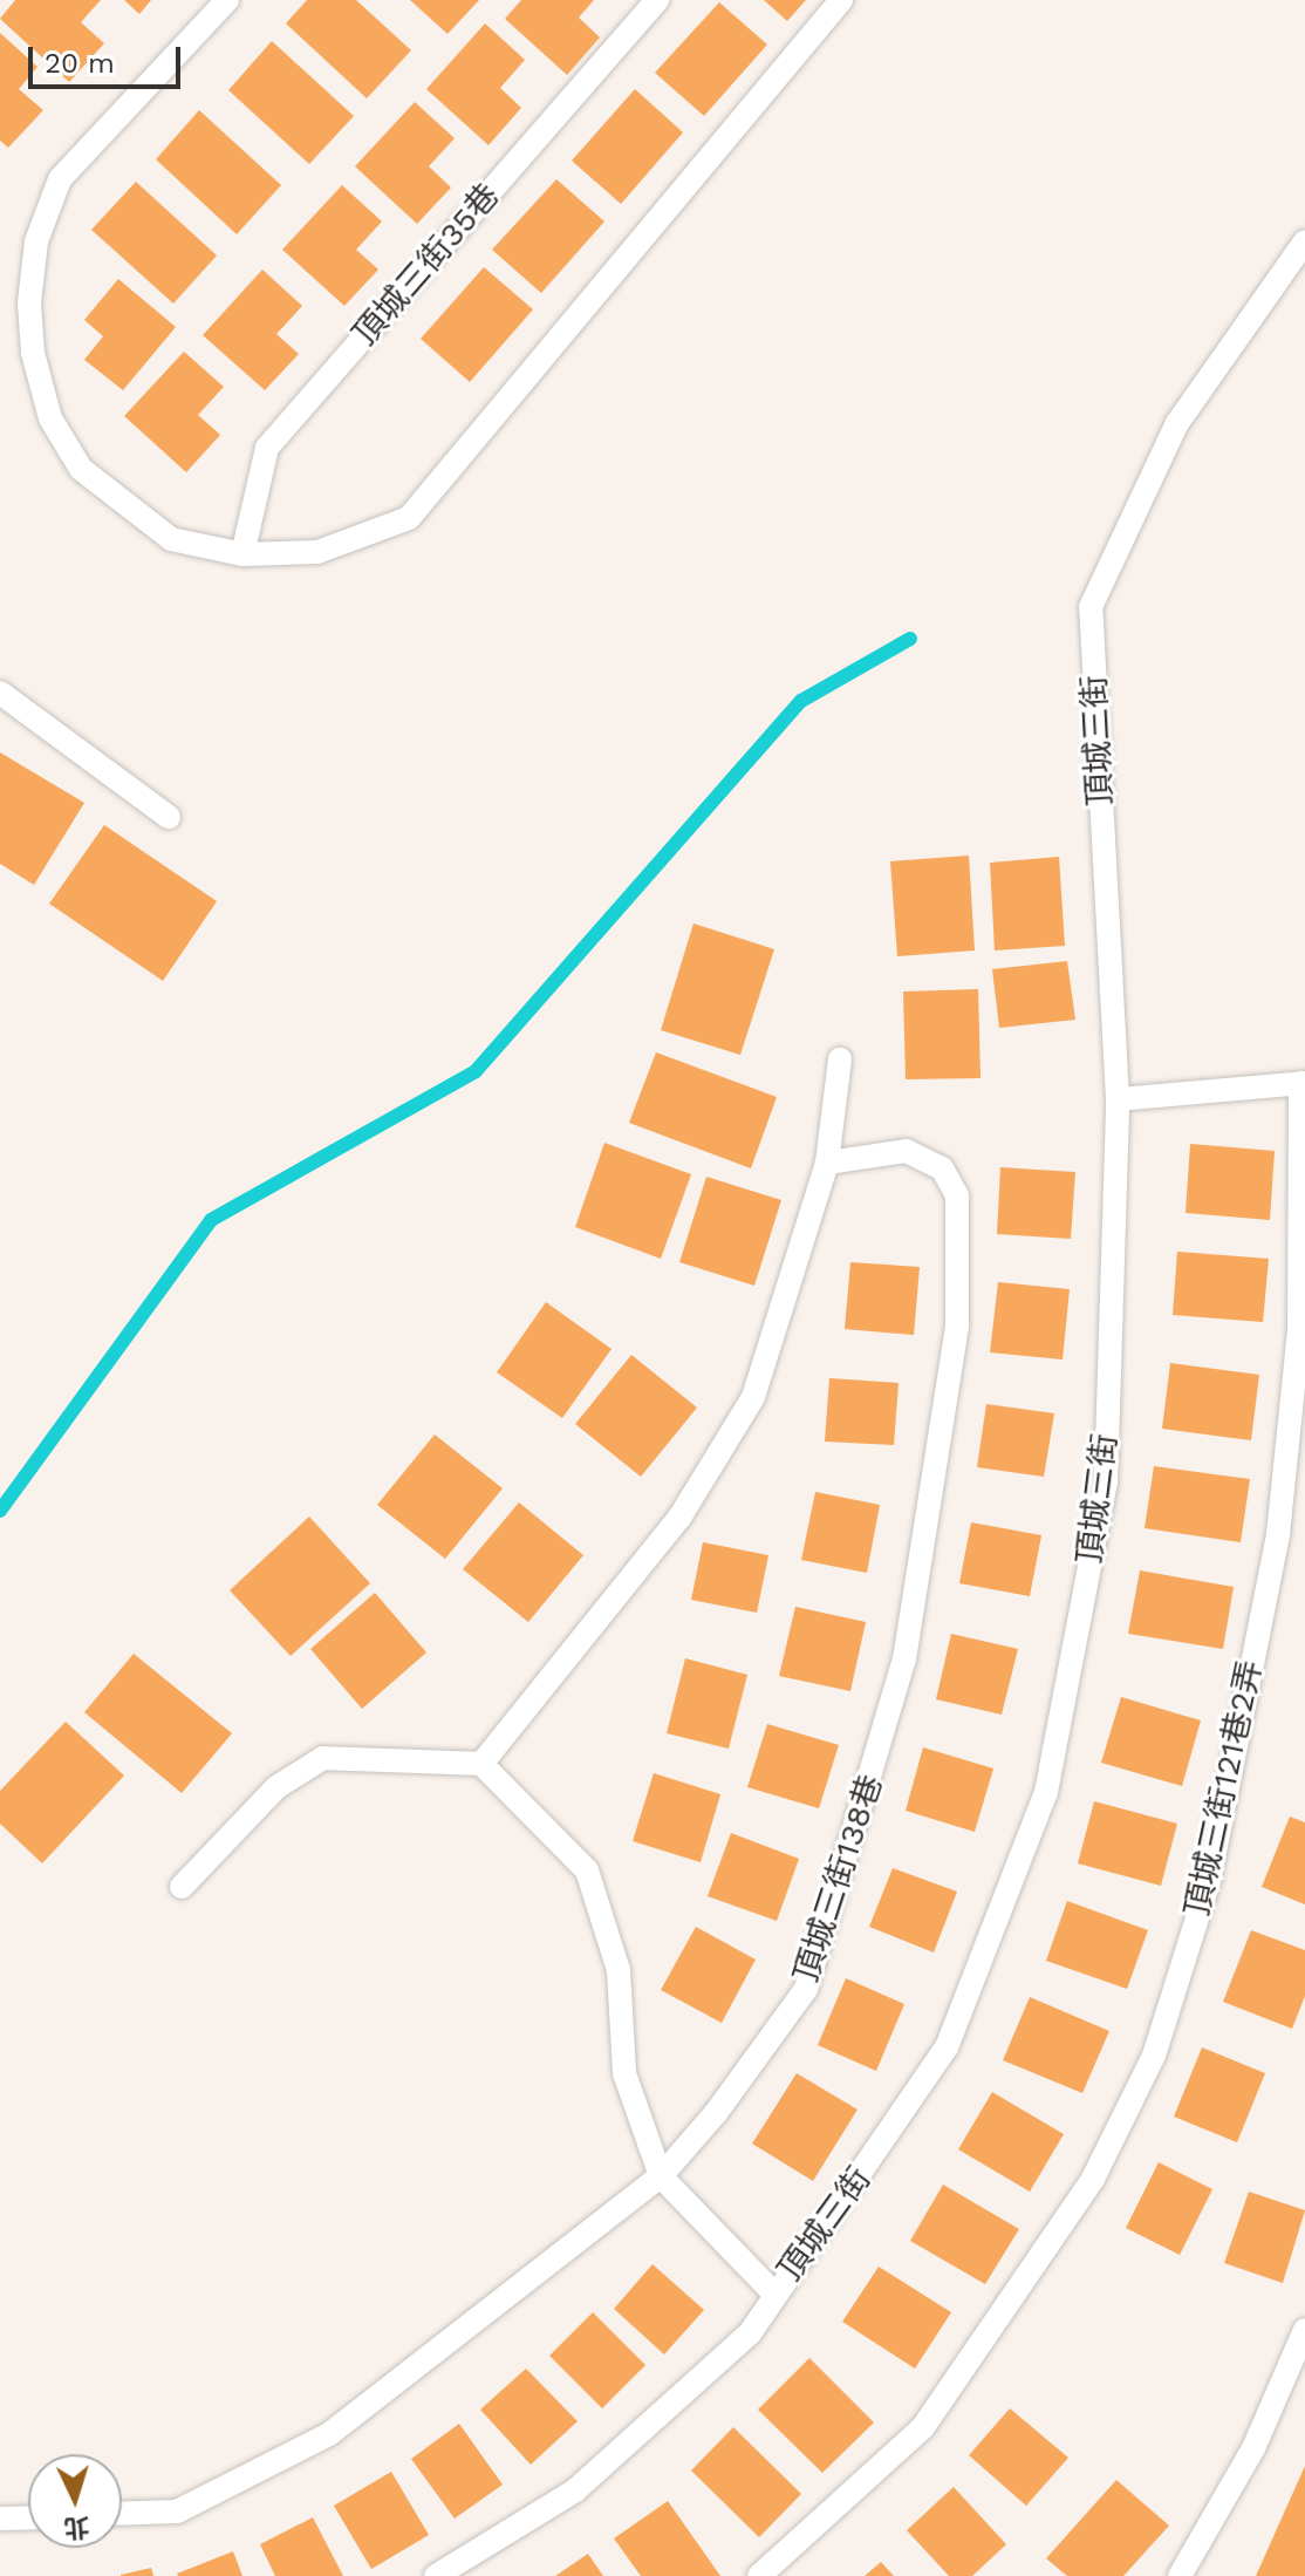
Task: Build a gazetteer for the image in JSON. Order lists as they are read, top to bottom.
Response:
{
  "streets": {
    "lane": [
      "頂城三街35巷",
      "頂城三街",
      "頂城三街121巷2弄",
      "頂城三街138巷"
    ]
  },
  "scale_bar": "20 m",
  "north": "bottom"
}
